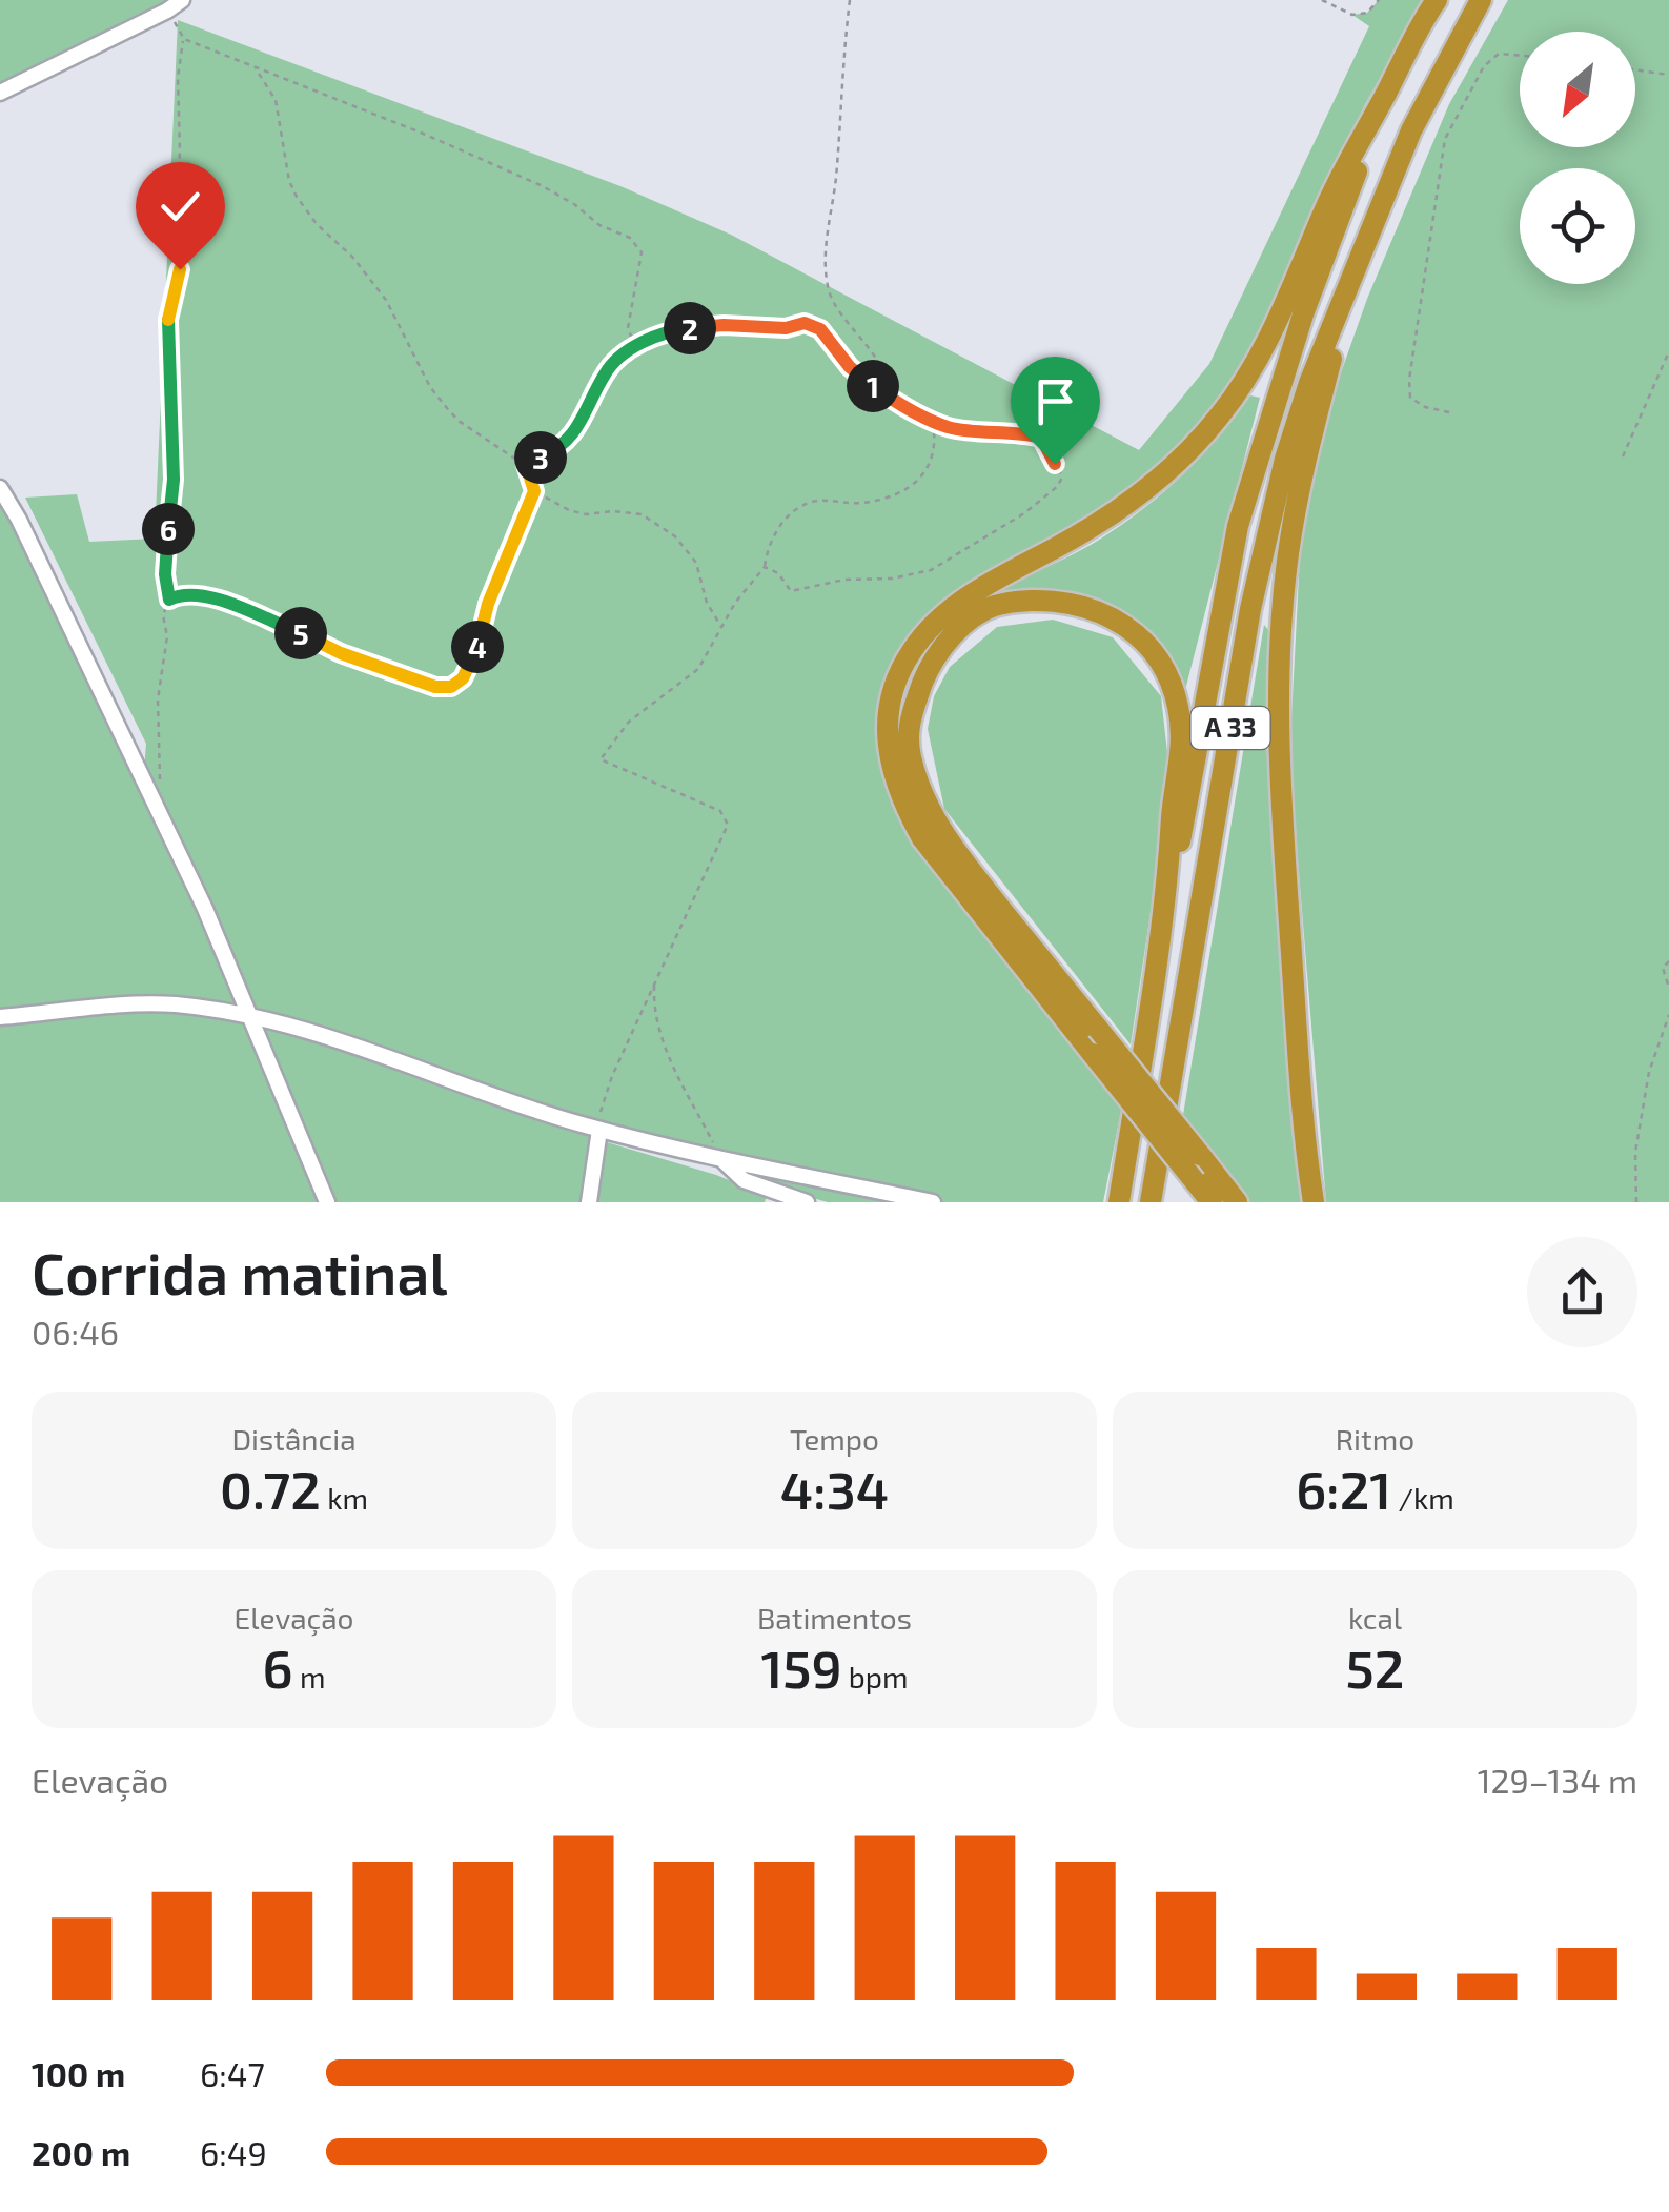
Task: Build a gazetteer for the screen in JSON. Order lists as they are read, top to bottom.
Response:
{
  "streets": {
    "highway": ["A 33"]
  },
  "north": "bottom left",
  "page": {
    "pins": [
      "2",
      "1",
      "3",
      "6",
      "5",
      "4"
    ],
    "heading": ["Corrida matinal", "06:46"],
    "stats": [
      ["Distância", "0.72 km"],
      ["Tempo", "4:34"],
      ["Ritmo", "6:21 /km"],
      ["Elevação", "6 m"],
      ["Batimentos", "159 bpm"],
      ["kcal", "52"]
    ],
    "chart": ["Elevação", "129–134 m"],
    "list": [
      {
        "name": "100 m",
        "note": "6:47"
      },
      {
        "name": "200 m",
        "note": "6:49"
      }
    ]
  }
}
